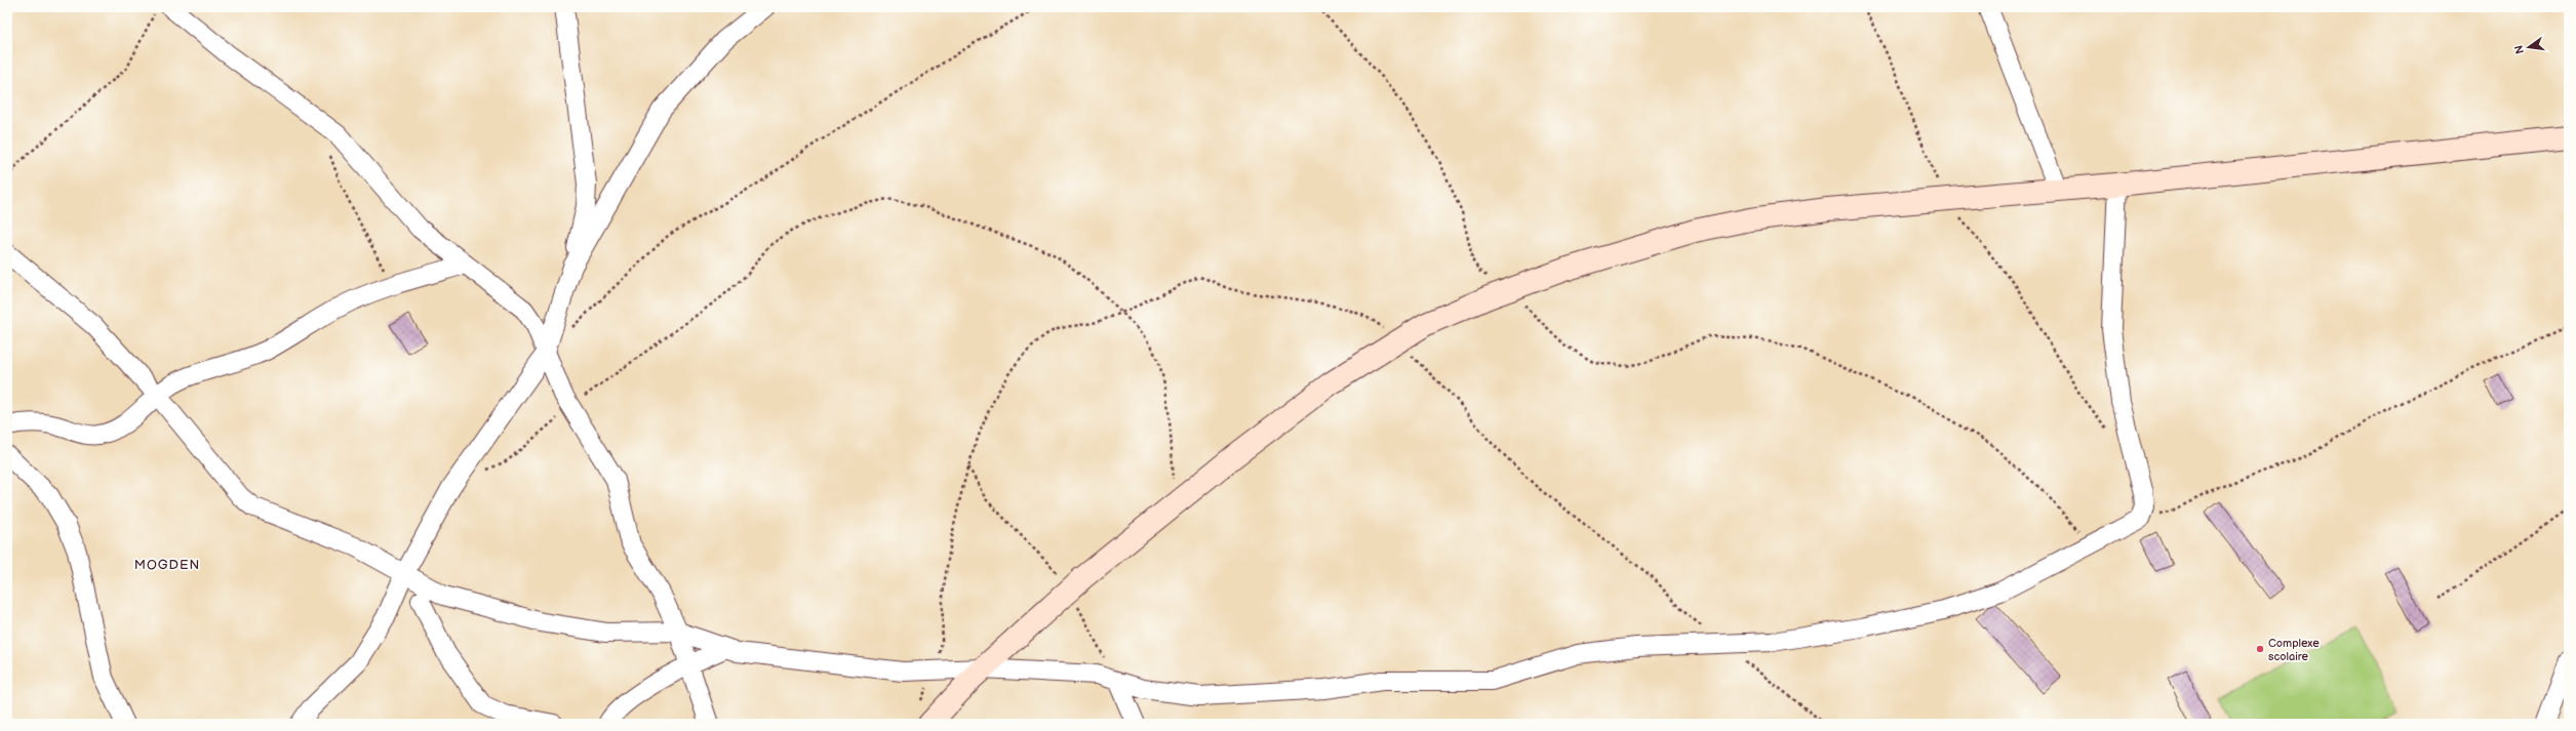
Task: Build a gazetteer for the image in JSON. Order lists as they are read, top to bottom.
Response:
{
  "districts": ["MOGDEN"],
  "places": ["Complexe scolaire"],
  "north": "left"
}
